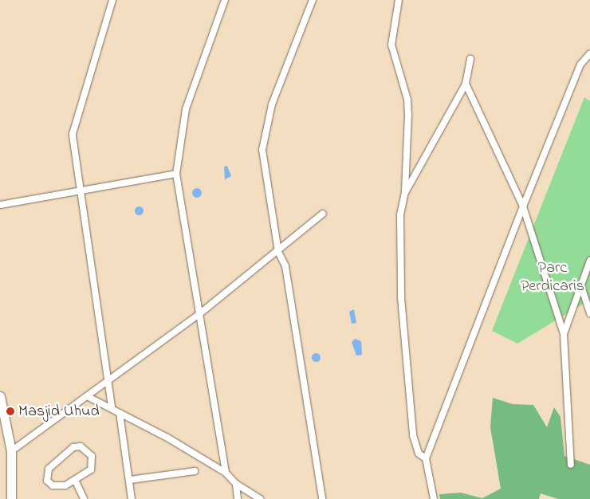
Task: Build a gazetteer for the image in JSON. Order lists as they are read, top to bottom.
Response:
{
  "parks": ["Parc Perdicaris"],
  "places": ["Masjid Uhud"]
}
